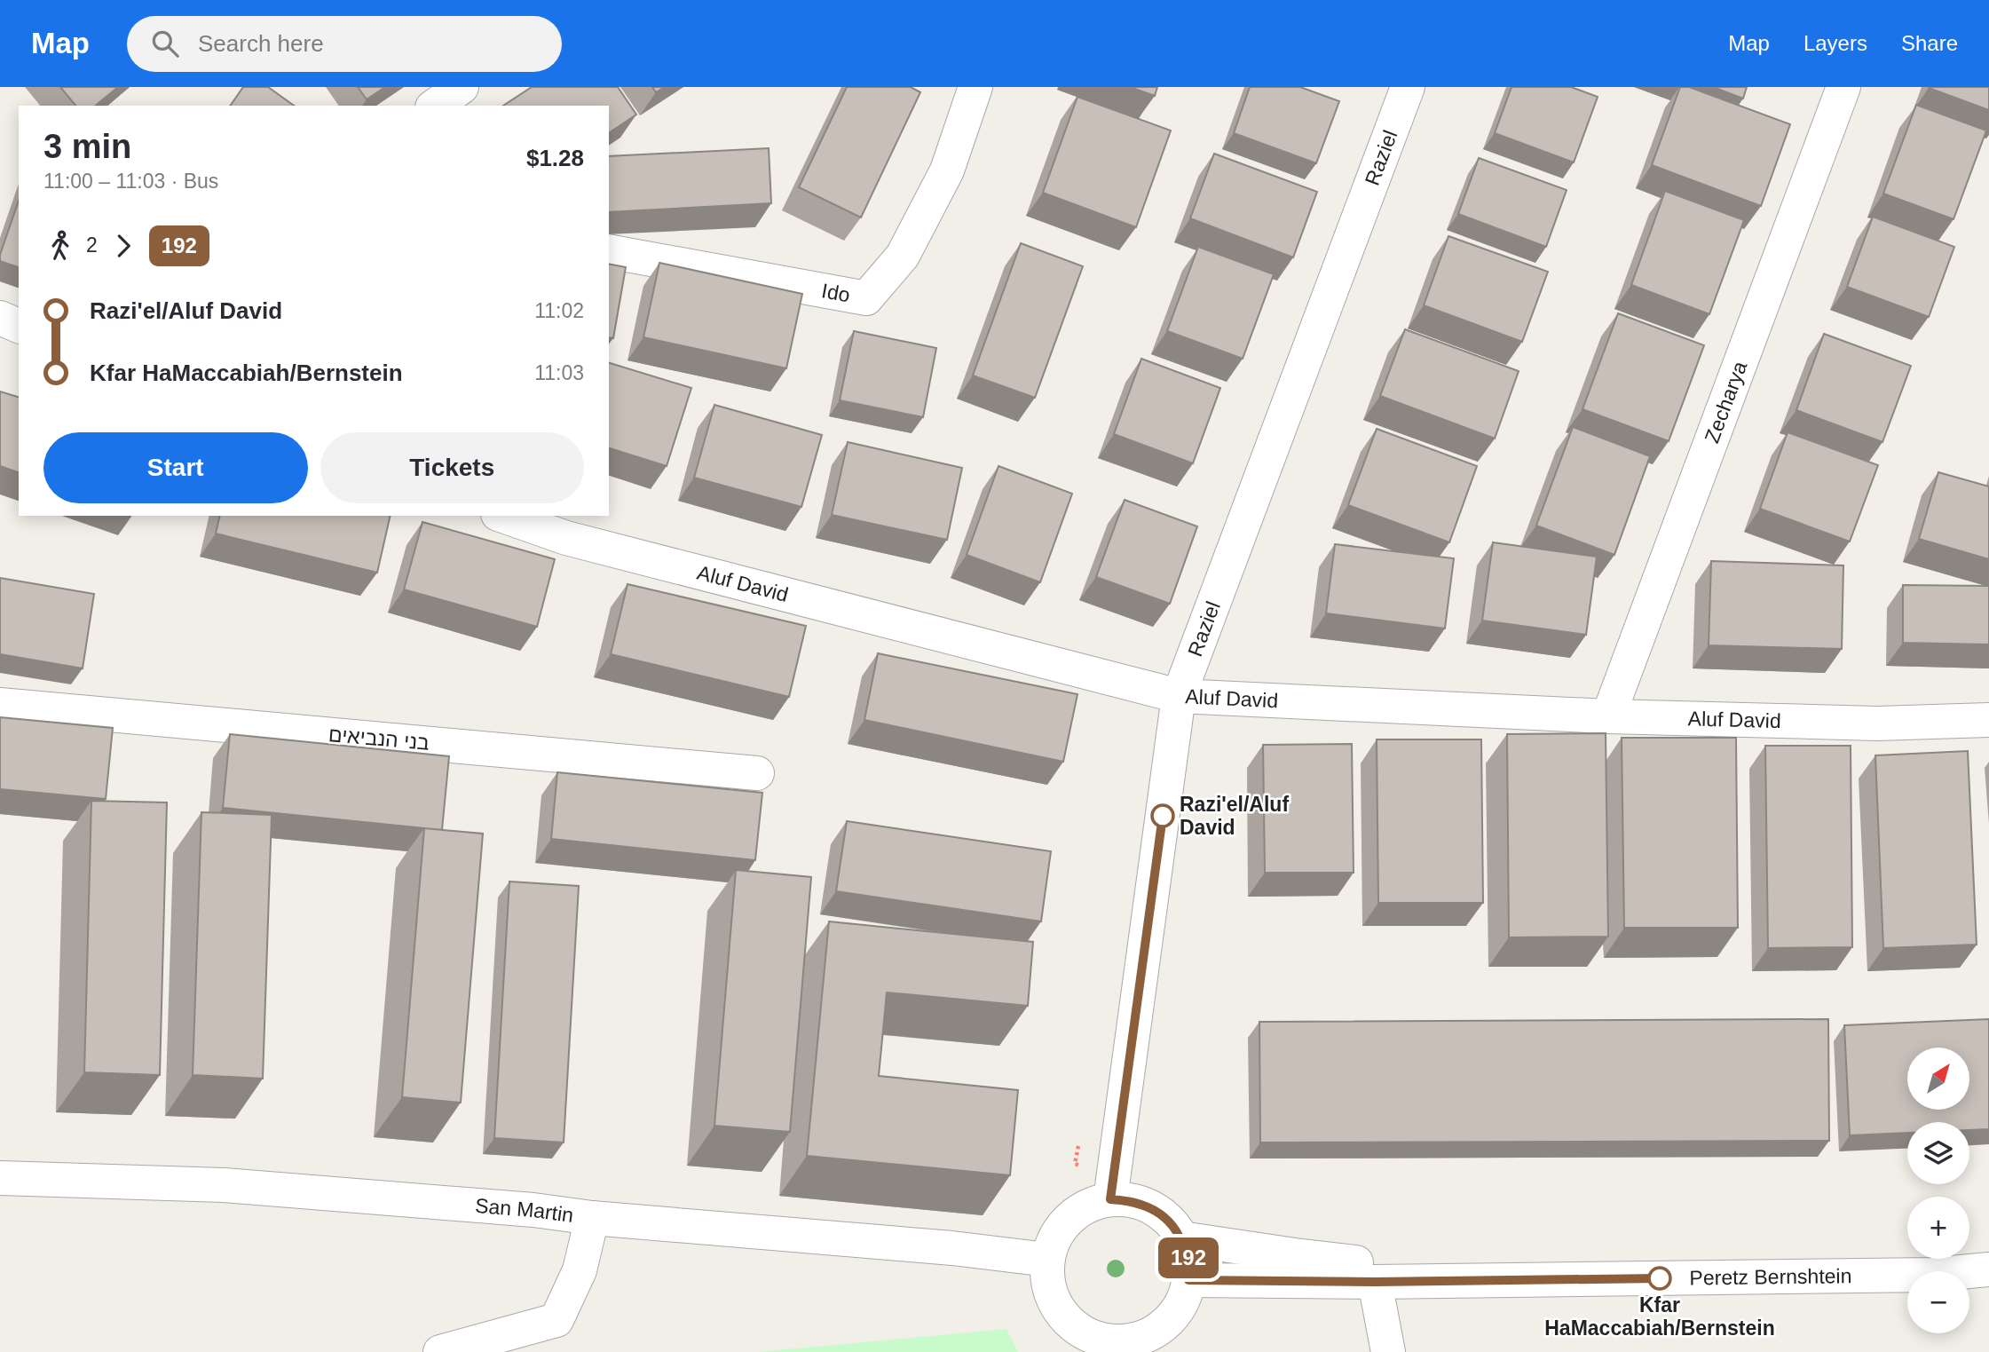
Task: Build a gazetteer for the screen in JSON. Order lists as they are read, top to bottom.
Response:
{
  "streets": {
    "street": [
      "Raziel",
      "Ido",
      "Zecharya",
      "Aluf David",
      "בני הנביאים",
      "San Martin",
      "Peretz Bernshtein"
    ]
  },
  "crossings": [
    ["Raziel", "Aluf David"],
    ["Raziel", "San Martin"],
    ["Raziel", "Peretz Bernshtein"],
    ["Zecharya", "Aluf David"],
    ["San Martin", "Peretz Bernshtein"]
  ],
  "places": ["Razi'el/Aluf David", "Kfar HaMaccabiah/Bernstein"],
  "lines": ["bus line 192"],
  "north": "top right",
  "page": {
    "header": "Map",
    "search": "Search here",
    "nav": ["Map", "Layers", "Share"],
    "on_map": "192",
    "heading": ["3 min", "11:00 – 11:03 · Bus", "$1.28"],
    "legs": ["2", "192"],
    "list": [
      {
        "name": "Razi'el/Aluf David",
        "value": "11:02"
      },
      {
        "name": "Kfar HaMaccabiah/Bernstein",
        "value": "11:03"
      }
    ],
    "buttons": ["Start", "Tickets"],
    "map_buttons": ["+", "−"]
  }
}
